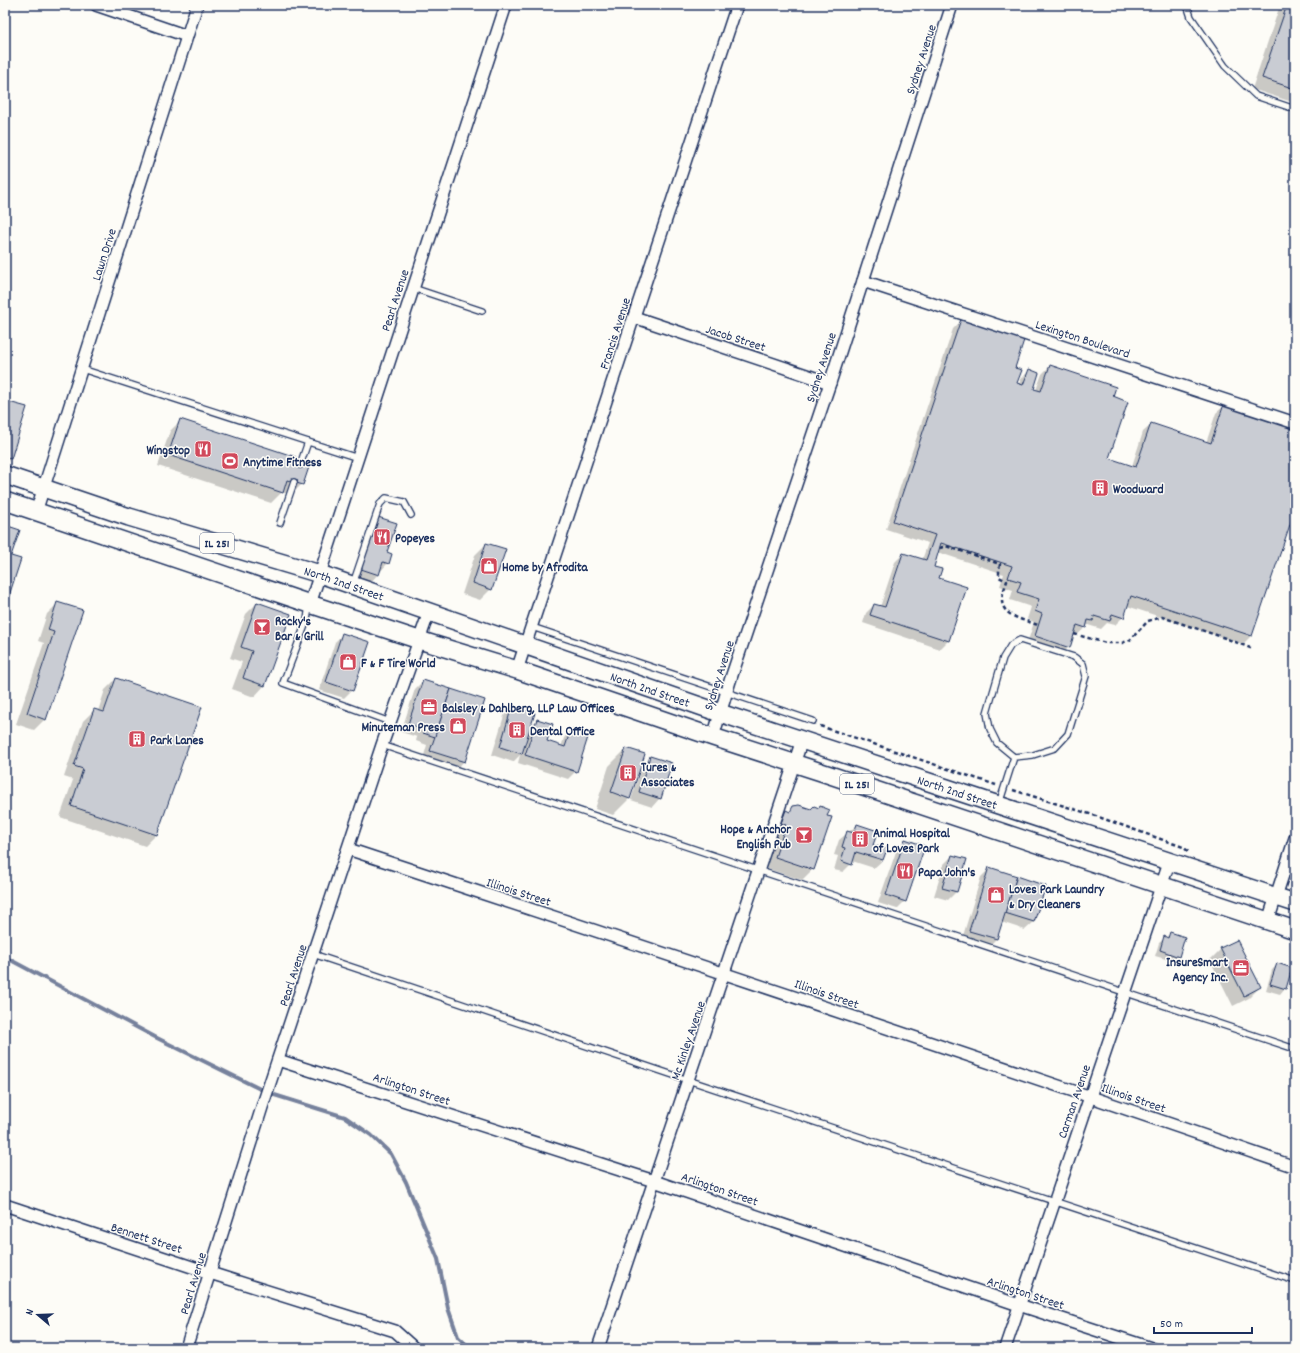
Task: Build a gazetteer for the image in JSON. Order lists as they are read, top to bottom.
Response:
{
  "streets": {
    "main road": ["IL 251", "North 2nd Street"],
    "street": [
      "Sydney Avenue",
      "Lawn Drive",
      "Pearl Avenue",
      "Francis Avenue",
      "Jacob Street",
      "Lexington Boulevard",
      "Illinois Street",
      "Mc Kinley Avenue",
      "Arlington Street",
      "Carman Avenue",
      "Bennett Street"
    ]
  },
  "crossings": [
    ["Sydney Avenue", "Jacob Street"],
    ["Sydney Avenue", "Lexington Boulevard"],
    ["Sydney Avenue", "North 2nd Street"],
    ["Lawn Drive", "North 2nd Street"],
    ["Pearl Avenue", "North 2nd Street"],
    ["Pearl Avenue", "Illinois Street"],
    ["Pearl Avenue", "Arlington Street"],
    ["Pearl Avenue", "Bennett Street"],
    ["Francis Avenue", "Jacob Street"],
    ["Francis Avenue", "North 2nd Street"],
    ["North 2nd Street", "Mc Kinley Avenue"],
    ["North 2nd Street", "Carman Avenue"],
    ["Illinois Street", "Mc Kinley Avenue"],
    ["Illinois Street", "Carman Avenue"],
    ["Mc Kinley Avenue", "Arlington Street"],
    ["Arlington Street", "Carman Avenue"]
  ],
  "places": {
    "restaurant": ["Wingstop", "Popeyes", "Papa John's"],
    "sports": ["Anytime Fitness"],
    "building": [
      "Woodward",
      "Dental Office",
      "Park Lanes",
      "Tures & Associates",
      "Animal Hospital of Loves Park"
    ],
    "shop": [
      "Home by Afrodita",
      "F & F Tire World",
      "Minuteman Press",
      "Loves Park Laundry & Dry Cleaners"
    ],
    "bar": ["Rocky's Bar & Grill", "Hope & Anchor English Pub"],
    "office": ["Balsley & Dahlberg, LLP Law Offices", "InsureSmart Agency Inc."]
  },
  "scale_bar": "50 m",
  "north": "left"
}
